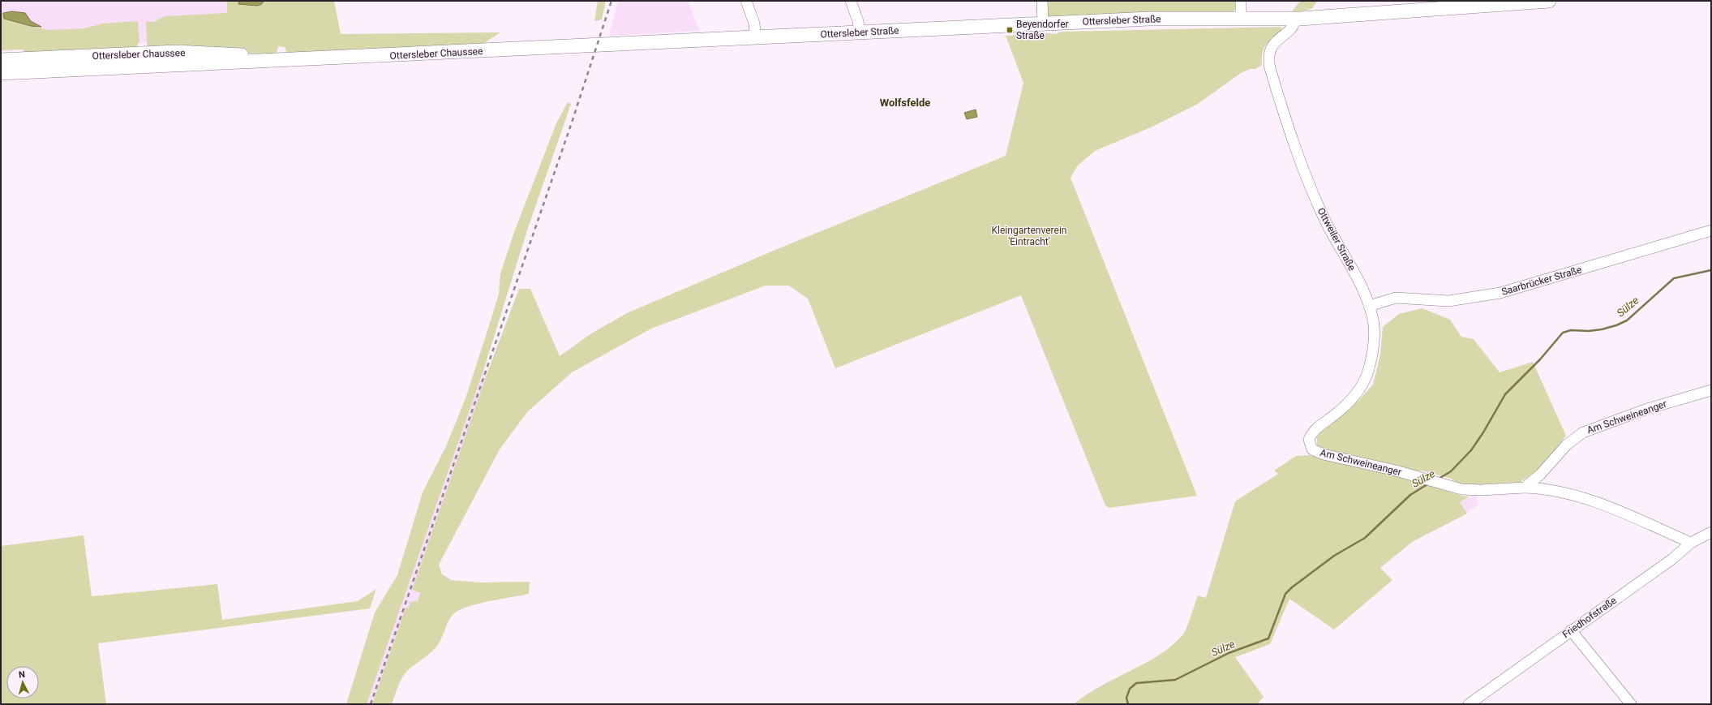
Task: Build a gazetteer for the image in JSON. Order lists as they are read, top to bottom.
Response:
{
  "streets": {
    "main road": ["Ottersleber Straße", "Ottersleber Chaussee"],
    "street": [
      "Ottweiler Straße",
      "Saarbrücker Straße",
      "Am Schweineanger",
      "Friedhofstraße"
    ]
  },
  "crossings": [
    ["Ottersleber Straße", "Ottersleber Chaussee"],
    ["Ottersleber Straße", "Ottweiler Straße"],
    ["Ottweiler Straße", "Saarbrücker Straße"],
    ["Ottweiler Straße", "Am Schweineanger"],
    ["Am Schweineanger", "Friedhofstraße"]
  ],
  "districts": ["Wolfsfelde"],
  "water": ["Sülze"],
  "parks": ["Kleingartenverein 'Eintracht'"],
  "places": {
    "transit": ["Beyendorfer Straße"]
  },
  "north": "top"
}
